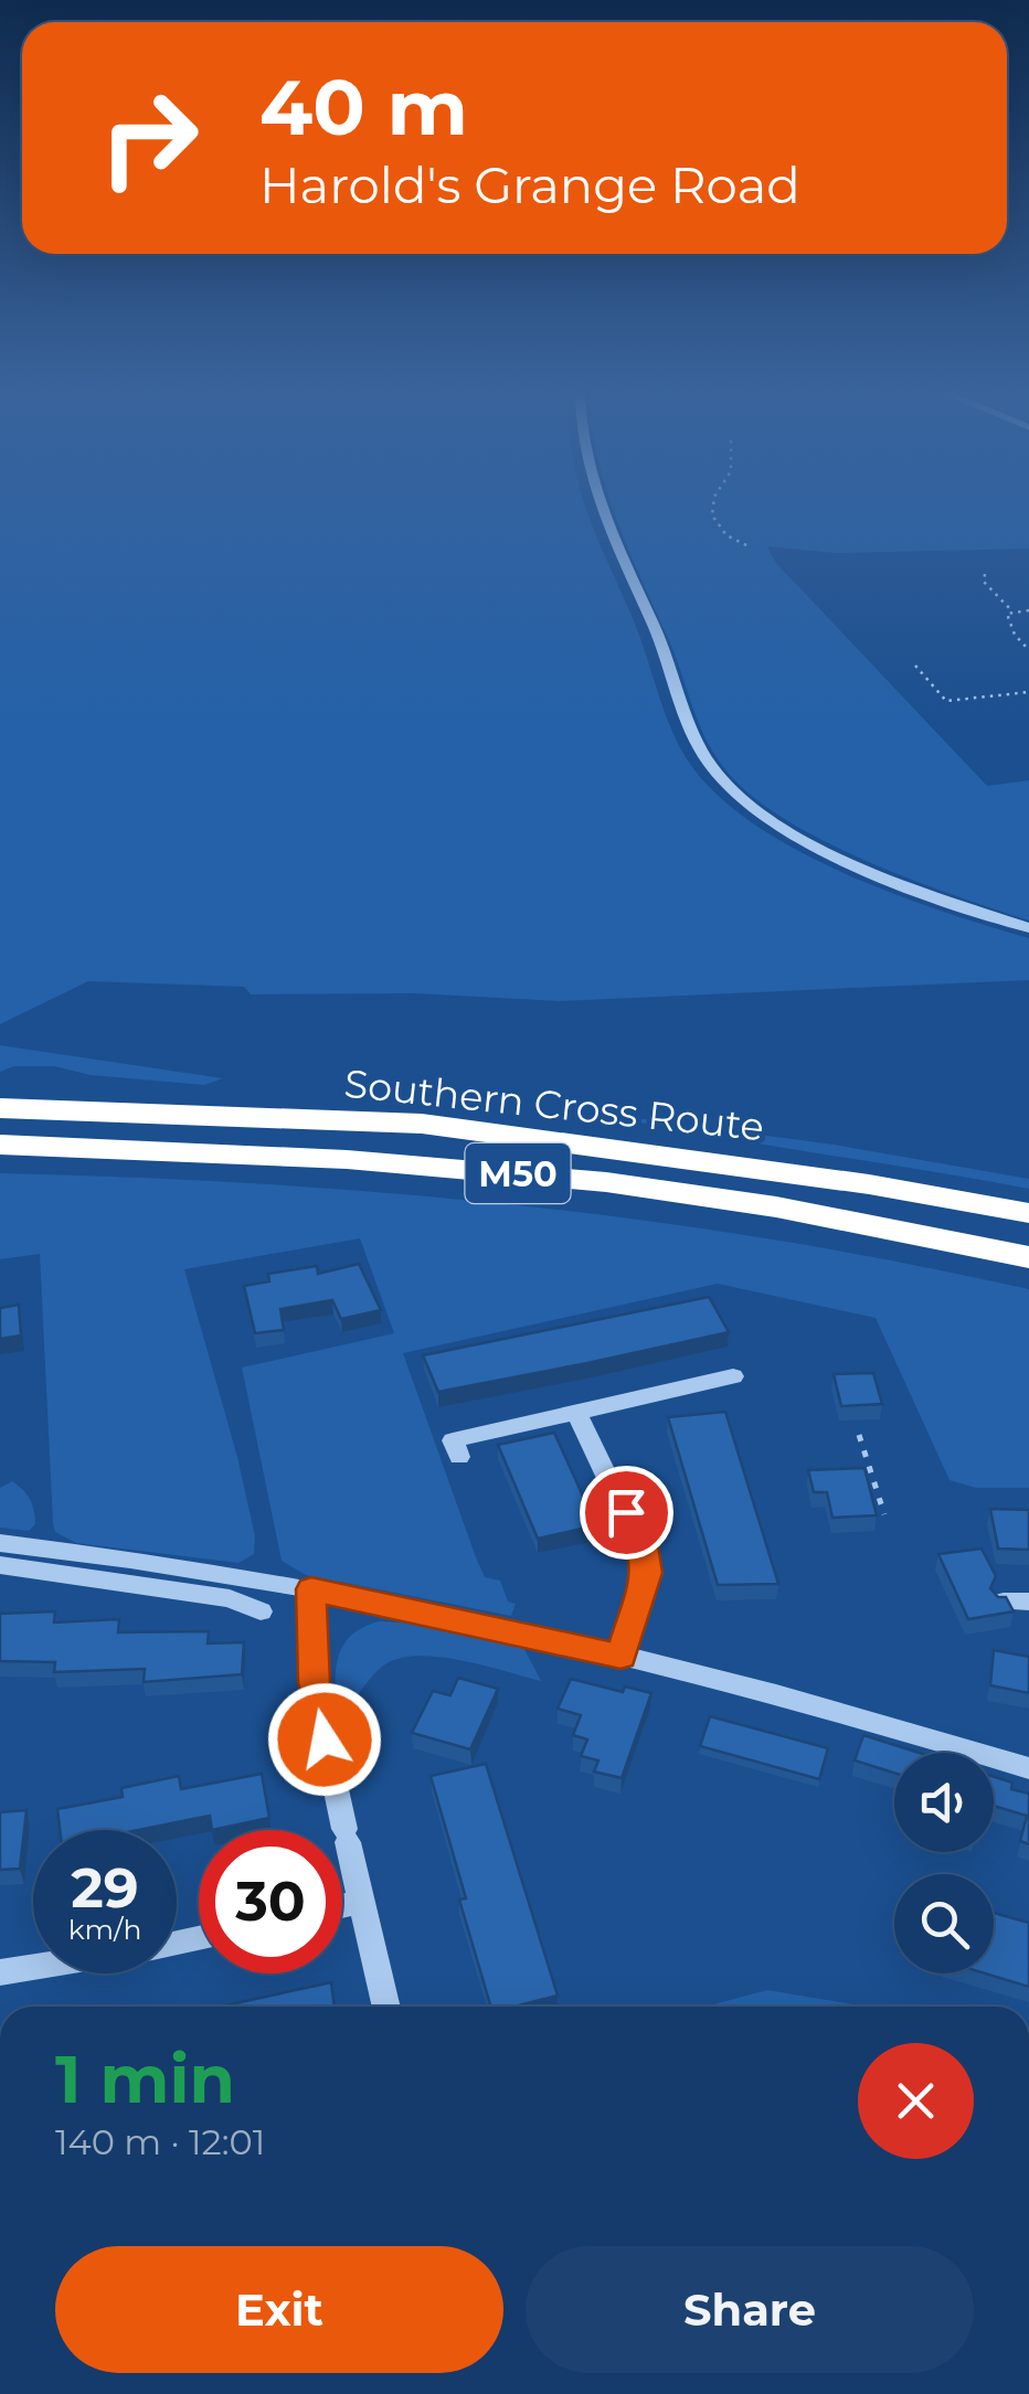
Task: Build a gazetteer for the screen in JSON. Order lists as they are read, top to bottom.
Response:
{
  "streets": {
    "highway": ["Southern Cross Route", "M50"]
  },
  "page": {
    "turn": ["40 m", "Harold's Grange Road"],
    "speed": "29 km/h",
    "limit": "30",
    "heading": ["1 min", "140 m · 12:01"],
    "buttons": ["Exit", "Share"]
  }
}
